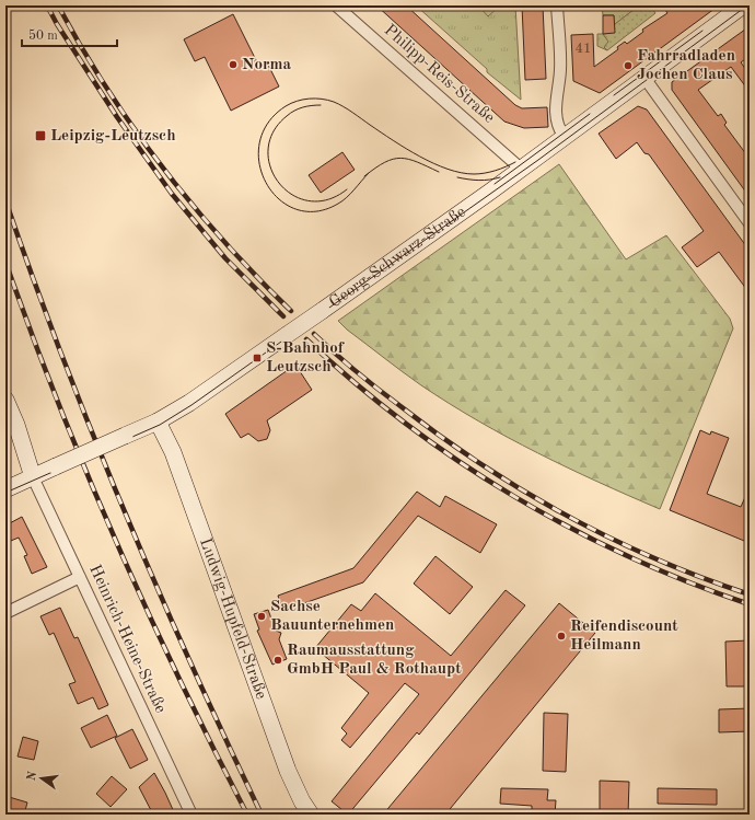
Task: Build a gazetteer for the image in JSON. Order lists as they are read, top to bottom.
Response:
{
  "streets": {
    "street": [
      "Philipp-Reis-Straße",
      "Georg-Schwarz-Straße",
      "Ludwig-Hupfeld-Straße",
      "Heinrich-Heine-Straße"
    ]
  },
  "crossings": [
    ["Philipp-Reis-Straße", "Georg-Schwarz-Straße"],
    ["Georg-Schwarz-Straße", "Ludwig-Hupfeld-Straße"],
    ["Georg-Schwarz-Straße", "Heinrich-Heine-Straße"]
  ],
  "places": {
    "other": [
      "Norma",
      "Fahrradladen Jochen Claus",
      "Sachse Bauunternehmen",
      "Reifendiscount Heilmann",
      "Raumausstattung GmbH Paul & Rothaupt"
    ],
    "transit": ["Leipzig-Leutzsch", "S-Bahnhof Leutzsch"]
  },
  "house_numbers": ["41"],
  "scale_bar": "50 m",
  "north": "left"
}
